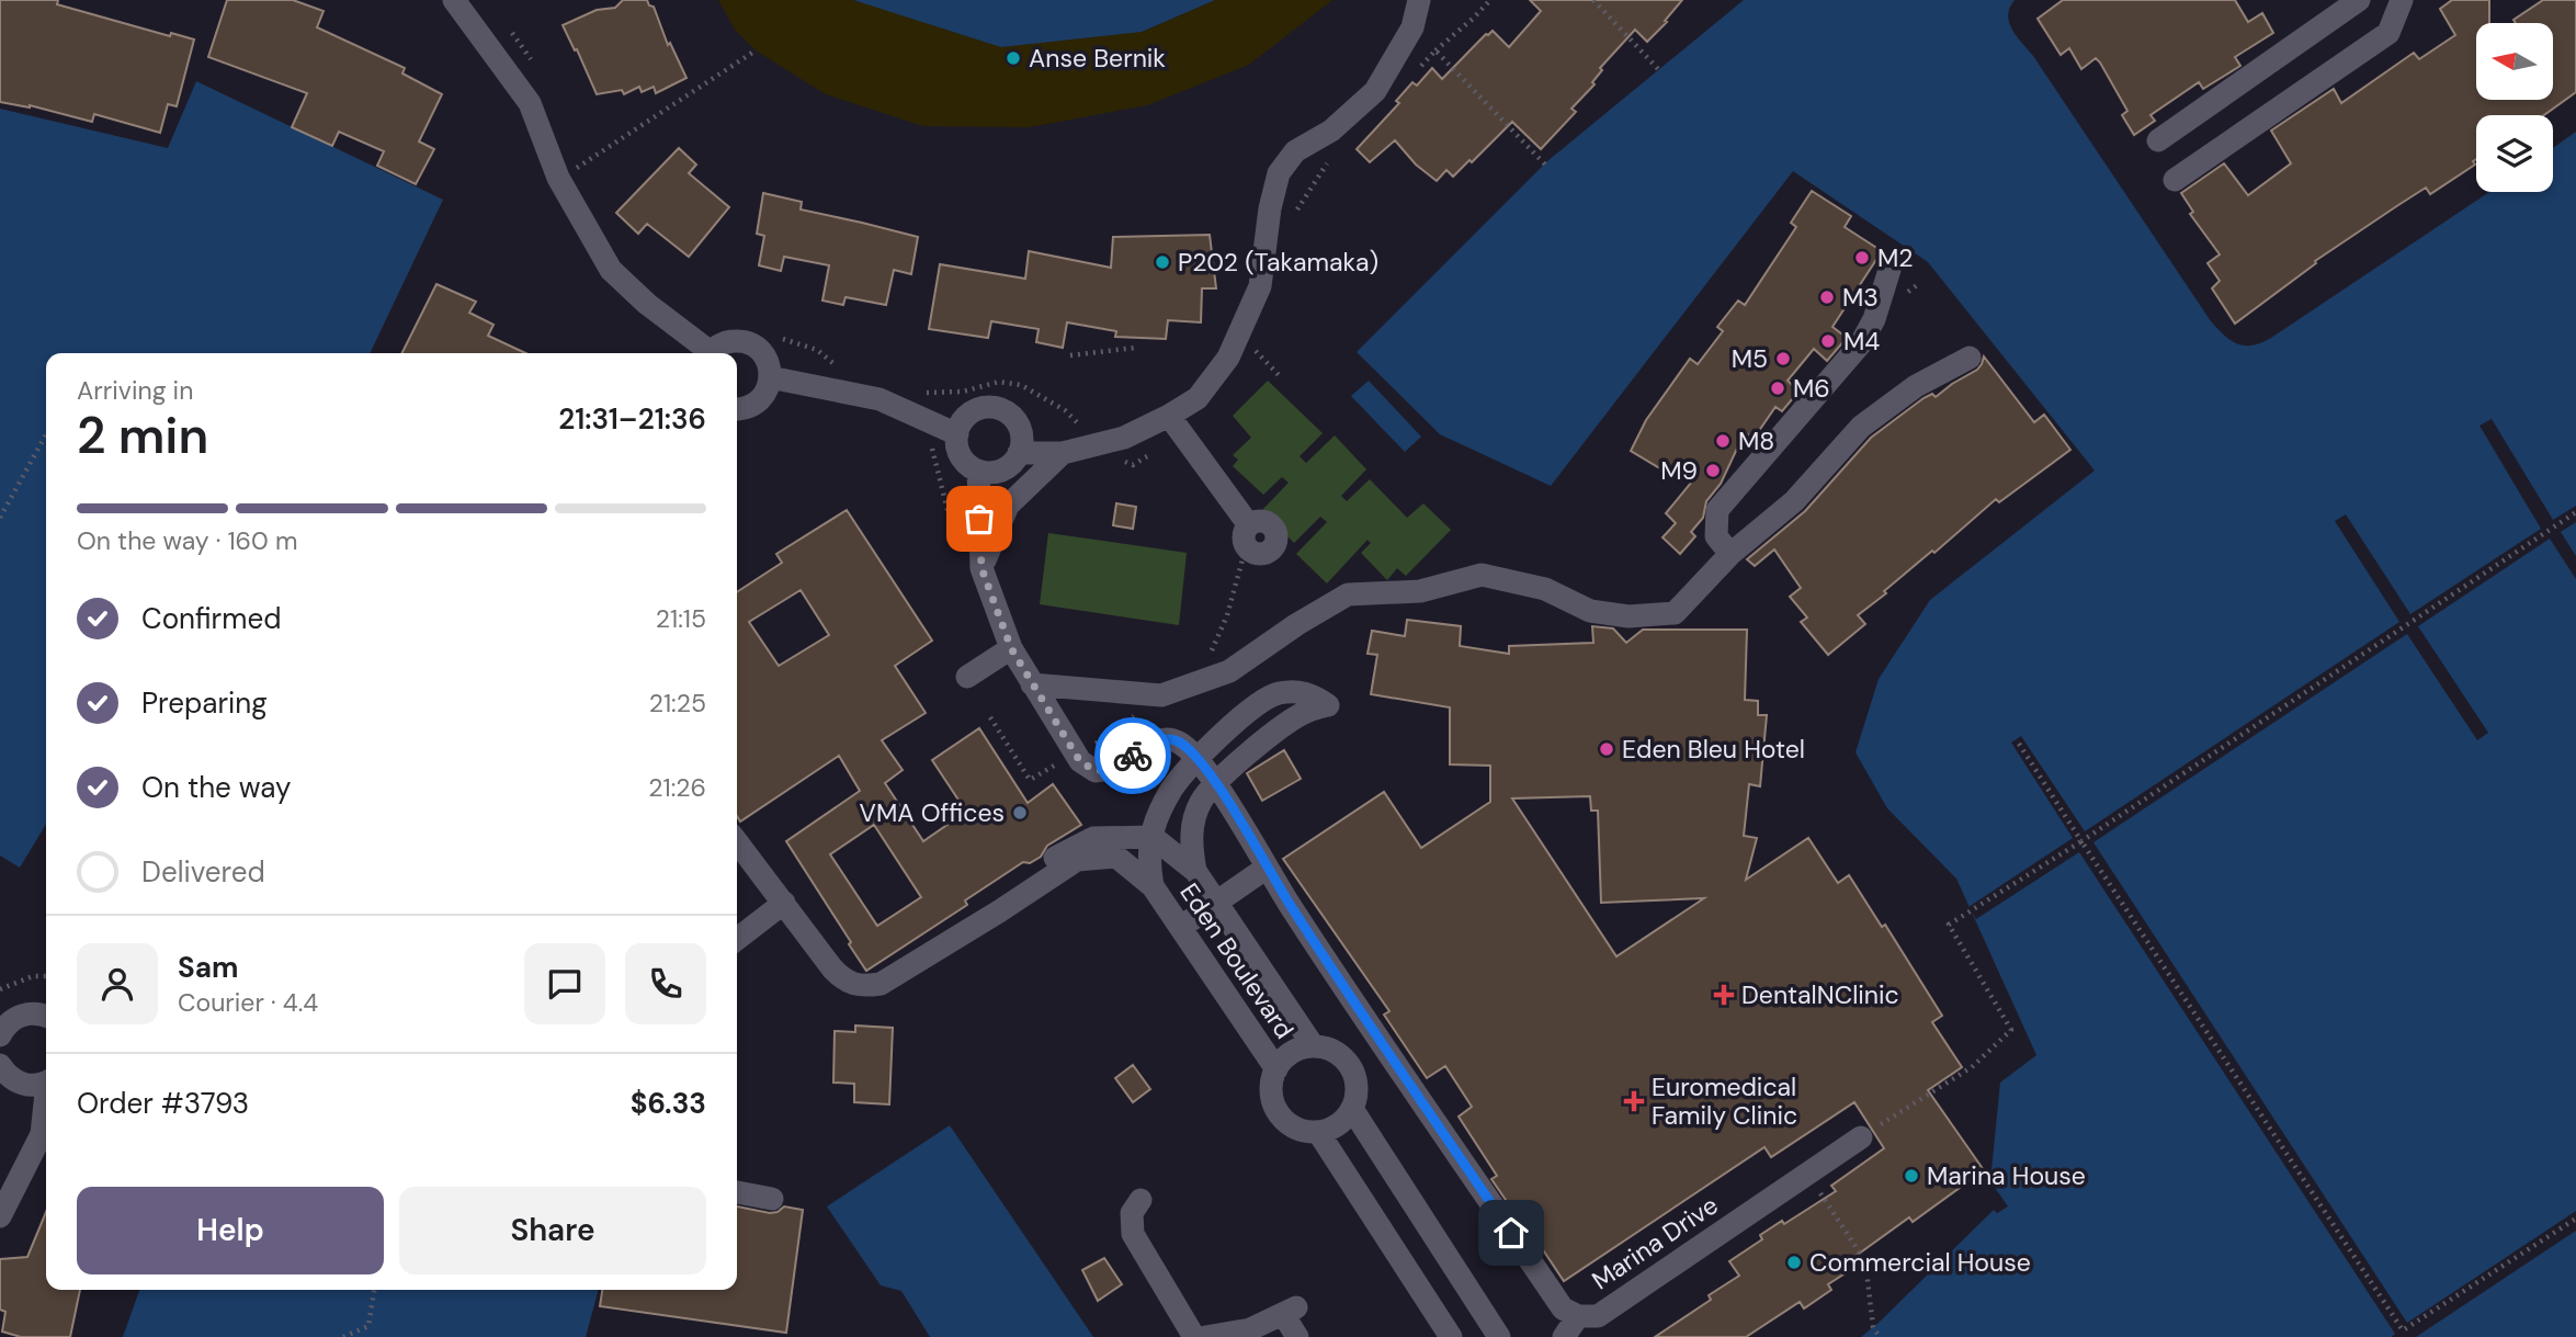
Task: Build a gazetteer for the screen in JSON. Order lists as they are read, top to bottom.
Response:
{
  "streets": {
    "street": ["Eden Boulevard", "Marina Drive"]
  },
  "crossings": [
    ["Eden Boulevard", "Marina Drive"]
  ],
  "places": {
    "other": [
      "Anse Bernik",
      "M2",
      "P202 (Takamaka)",
      "M3",
      "M4",
      "M5",
      "M6",
      "M8",
      "M9",
      "Eden Bleu Hotel",
      "VMA Offices",
      "Marina House",
      "Commercial House"
    ],
    "health": ["DentalNClinic", "Euromedical Family Clinic"]
  },
  "north": "left",
  "page": {
    "heading": ["2 min", "Arriving in", "21:31–21:36"],
    "panel": [
      "Sam",
      "Courier · 4.4",
      "Order #3793",
      "$6.33"
    ],
    "bar": "On the way · 160 m",
    "list": [
      ["Confirmed", "21:15"],
      ["Preparing", "21:25"],
      ["On the way", "21:26"],
      "Delivered"
    ],
    "buttons": ["Help", "Share"]
  }
}
